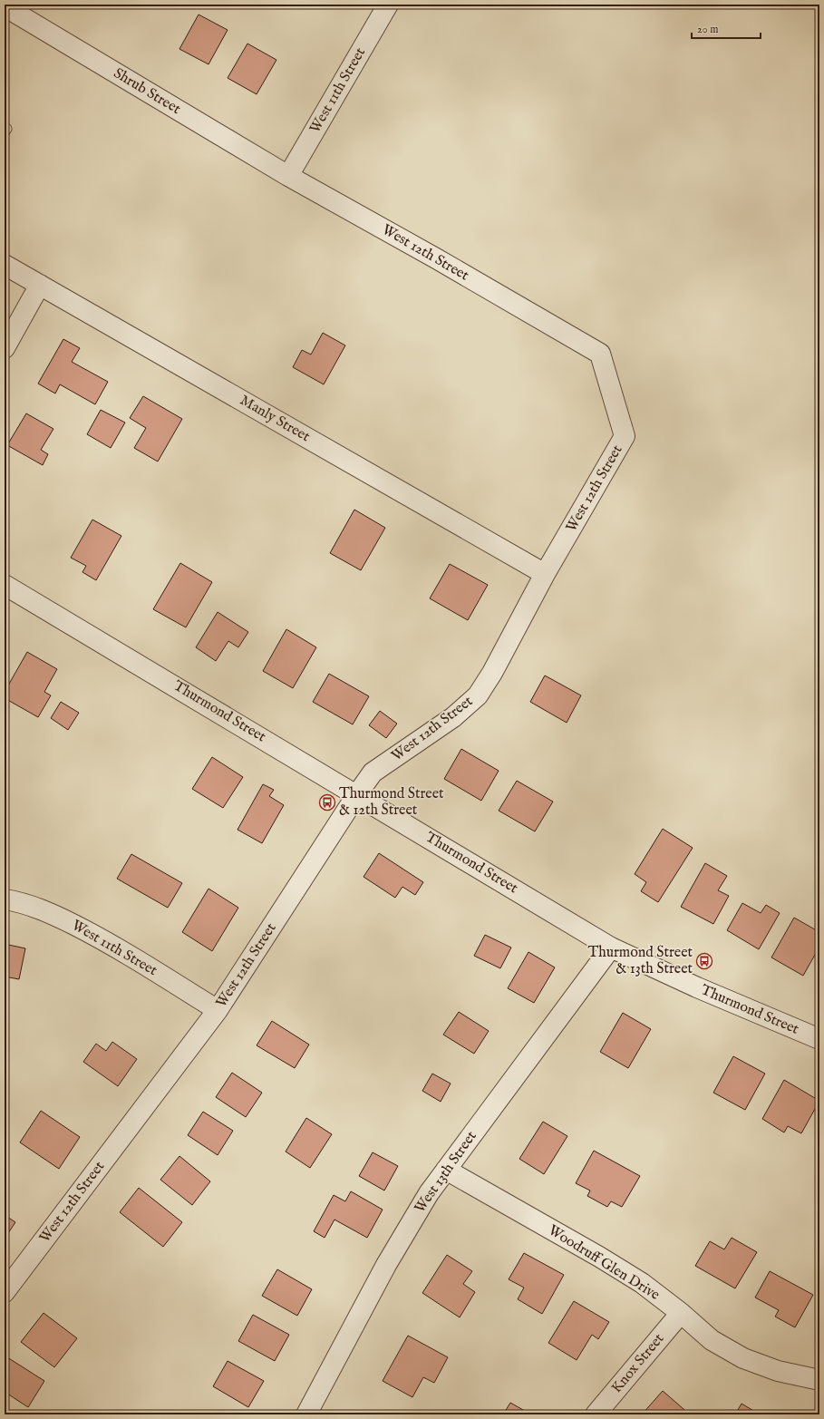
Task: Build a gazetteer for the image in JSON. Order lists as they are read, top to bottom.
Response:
{
  "streets": {
    "street": [
      "West 11th Street",
      "Shrub Street",
      "West 12th Street",
      "Manly Street",
      "Thurmond Street",
      "West 13th Street",
      "Woodruff Glen Drive",
      "Knox Street"
    ]
  },
  "crossings": [
    ["West 11th Street", "Shrub Street"],
    ["West 11th Street", "West 12th Street"],
    ["Shrub Street", "West 12th Street"],
    ["West 12th Street", "Manly Street"],
    ["West 12th Street", "Thurmond Street"],
    ["Thurmond Street", "West 13th Street"],
    ["West 13th Street", "Woodruff Glen Drive"],
    ["Woodruff Glen Drive", "Knox Street"]
  ],
  "places": {
    "bus stop": ["Thurmond Street & 12th Street", "Thurmond Street & 13th Street"]
  },
  "scale_bar": "20 m"
}
